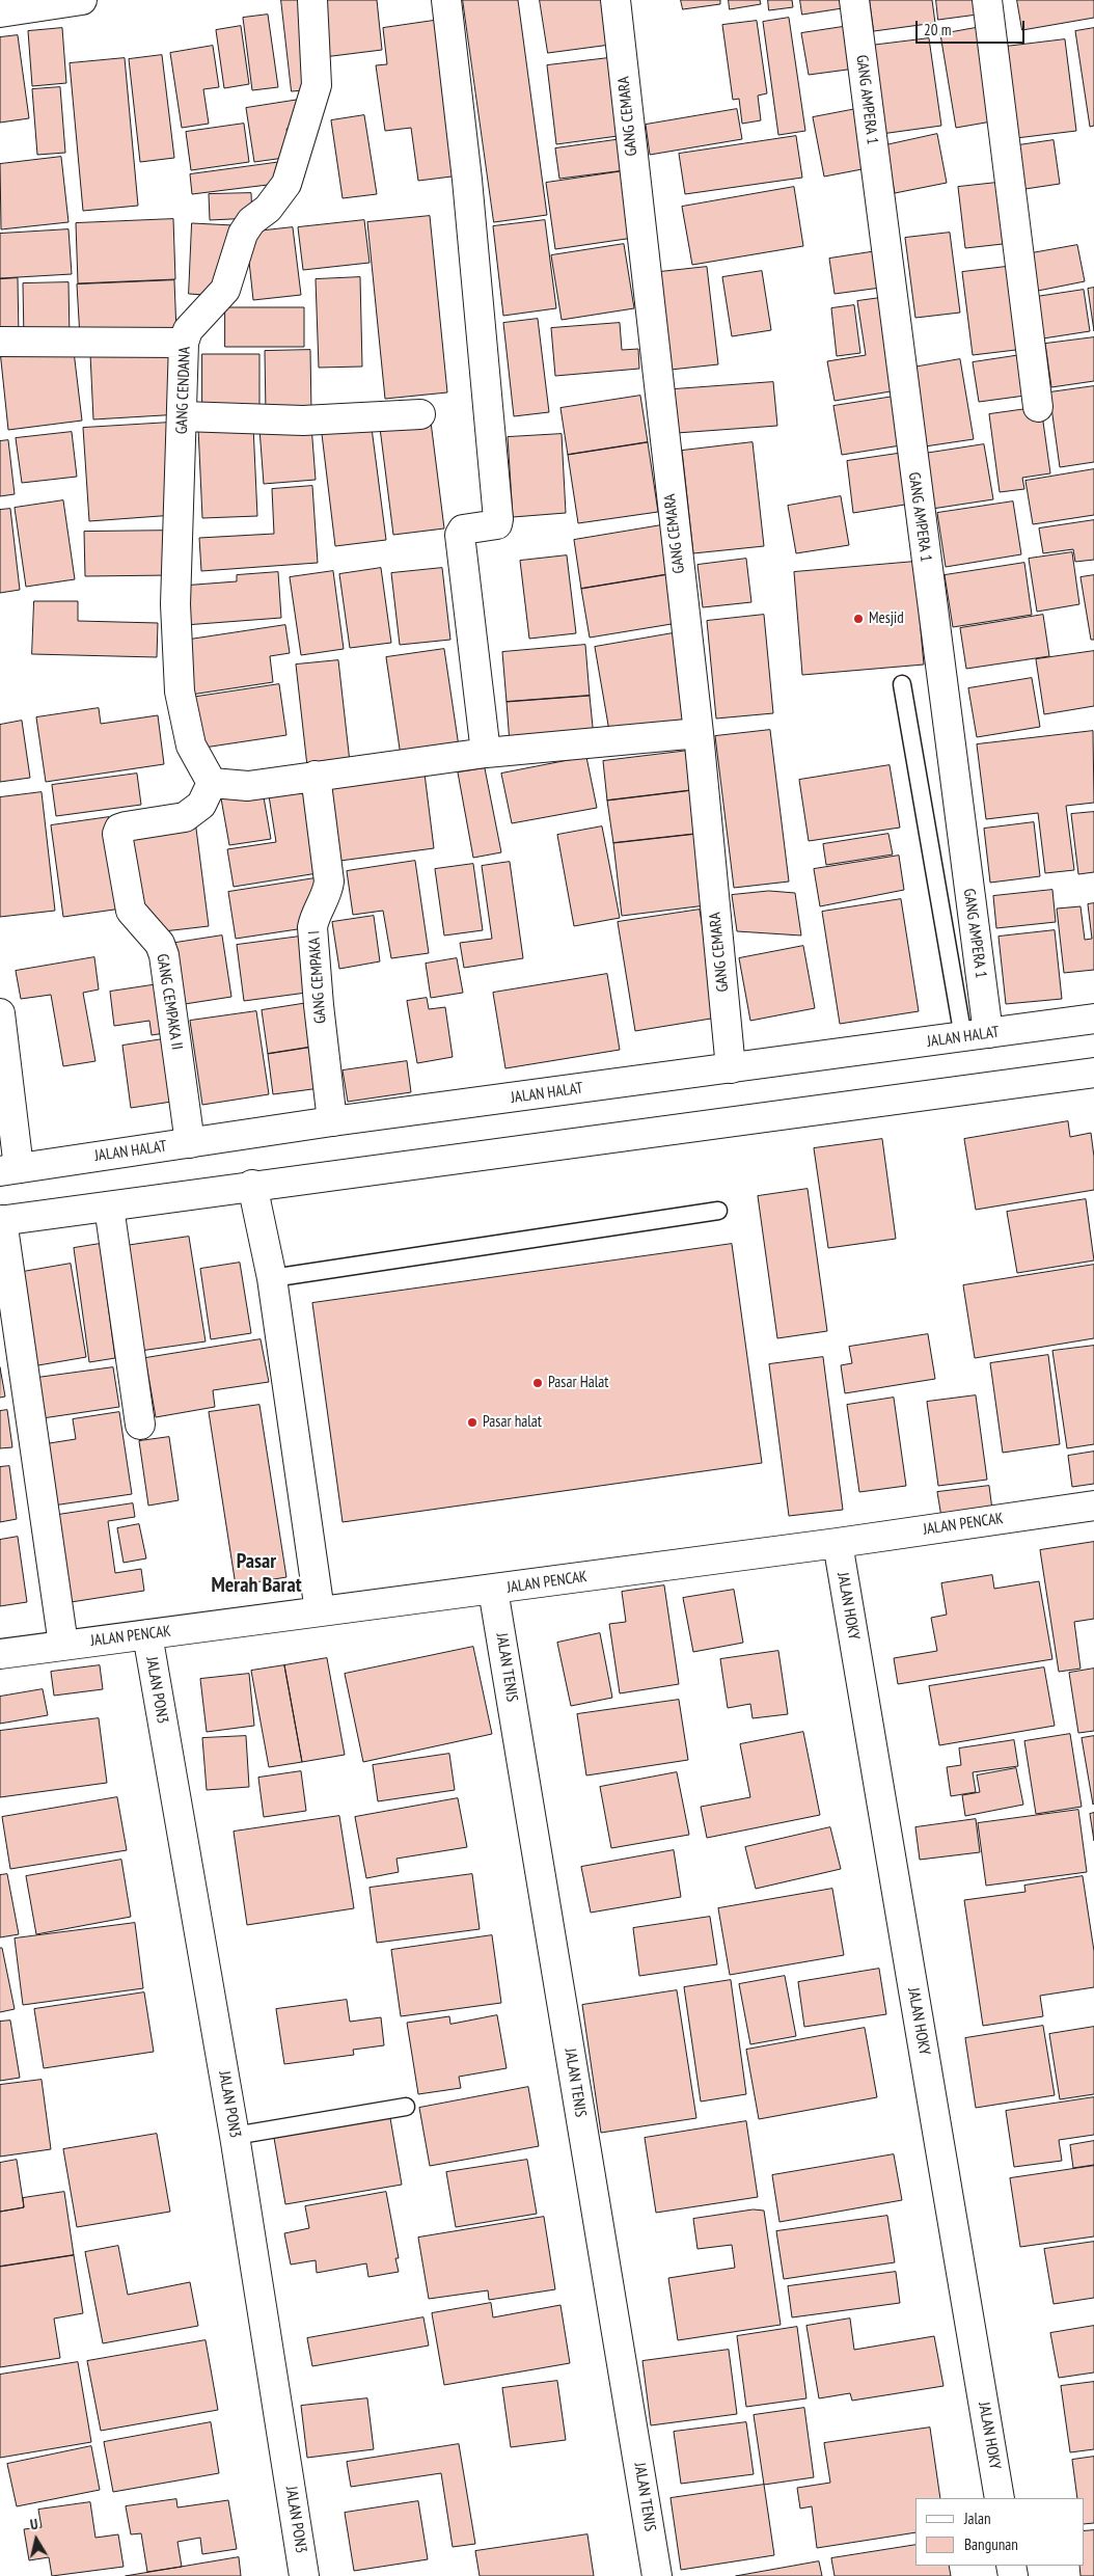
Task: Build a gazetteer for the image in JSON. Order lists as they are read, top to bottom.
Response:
{
  "streets": {
    "street": [
      "GANG AMPERA 1",
      "GANG CEMARA",
      "GANG CENDANA",
      "GANG CEMPAKA I",
      "GANG CEMPAKA II",
      "JALAN HALAT",
      "JALAN PENCAK",
      "JALAN HOKY",
      "JALAN TENIS",
      "JALAN PON3"
    ]
  },
  "crossings": [
    ["GANG AMPERA 1", "JALAN HALAT"],
    ["GANG CEMARA", "JALAN HALAT"],
    ["GANG CENDANA", "GANG CEMPAKA II"],
    ["GANG CEMPAKA I", "JALAN HALAT"],
    ["GANG CEMPAKA II", "JALAN HALAT"],
    ["JALAN PENCAK", "JALAN HOKY"],
    ["JALAN PENCAK", "JALAN TENIS"],
    ["JALAN PENCAK", "JALAN PON3"]
  ],
  "districts": ["Pasar Merah Barat"],
  "places": ["Mesjid", "Pasar Halat", "Pasar halat"],
  "legend": ["Jalan", "Bangunan"],
  "scale_bar": "20 m",
  "north": "top"
}
